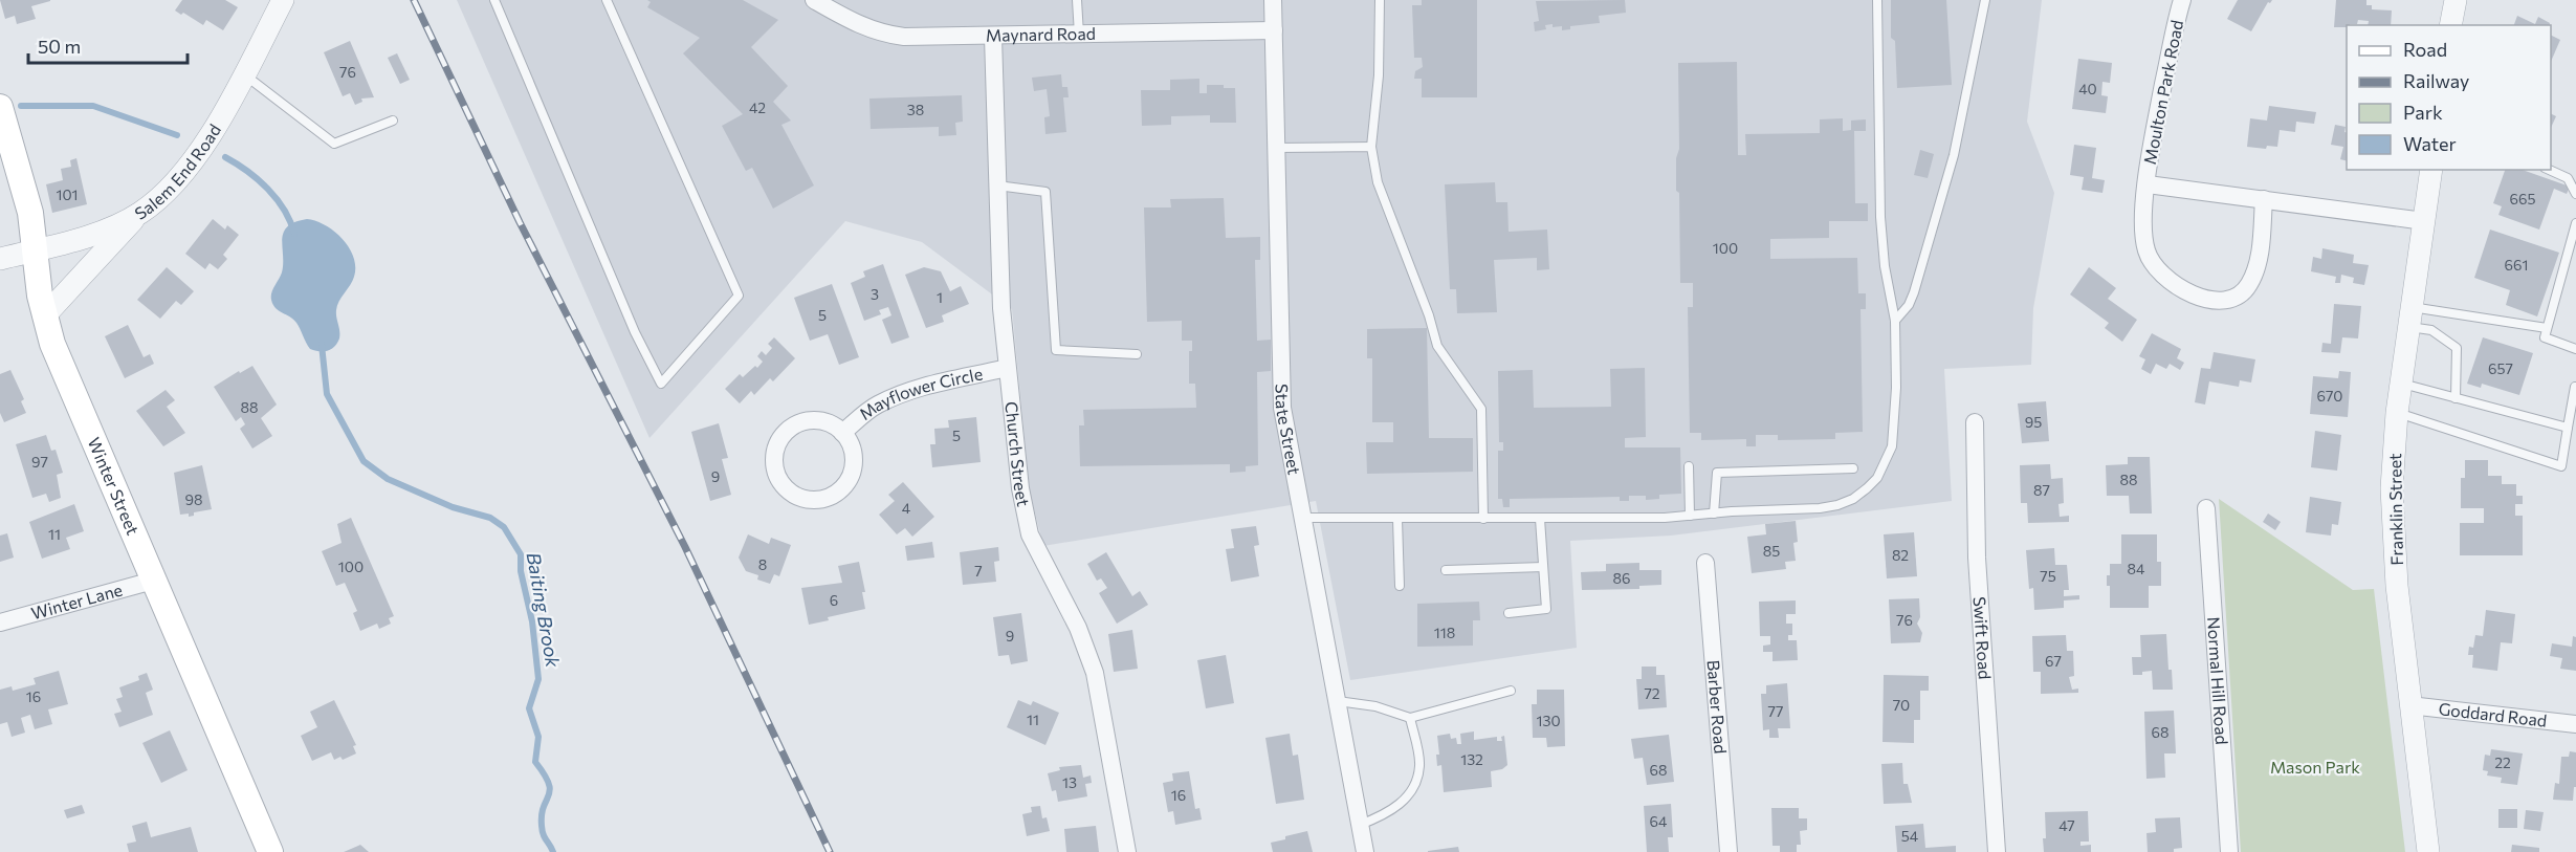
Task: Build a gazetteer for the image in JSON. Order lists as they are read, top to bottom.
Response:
{
  "streets": {
    "main road": ["Winter Street"],
    "street": [
      "Maynard Road",
      "Moulton Park Road",
      "Salem End Road",
      "Mayflower Circle",
      "State Street",
      "Church Street",
      "Franklin Street",
      "Winter Lane",
      "Swift Road",
      "Normal Hill Road",
      "Barber Road",
      "Goddard Road"
    ]
  },
  "crossings": [
    ["Maynard Road", "State Street"],
    ["Maynard Road", "Church Street"],
    ["Moulton Park Road", "Franklin Street"],
    ["Salem End Road", "Winter Street"],
    ["Mayflower Circle", "Church Street"],
    ["Winter Street", "Winter Lane"],
    ["Franklin Street", "Goddard Road"]
  ],
  "water": ["Baiting Brook"],
  "parks": ["Mason Park"],
  "house_numbers": [
    "76",
    "40",
    "42",
    "38",
    "101",
    "665",
    "100",
    "661",
    "3",
    "1",
    "5",
    "657",
    "670",
    "88",
    "95",
    "5",
    "97",
    "9",
    "88",
    "87",
    "98",
    "4",
    "11",
    "85",
    "82",
    "8",
    "100",
    "84",
    "7",
    "75",
    "86",
    "6",
    "76",
    "118",
    "9",
    "67",
    "72",
    "16",
    "70",
    "77",
    "11",
    "130",
    "68",
    "132",
    "22",
    "68",
    "13",
    "16",
    "64",
    "47",
    "54"
  ],
  "legend": [
    "Road",
    "Railway",
    "Park",
    "Water"
  ],
  "scale_bar": "50 m"
}
